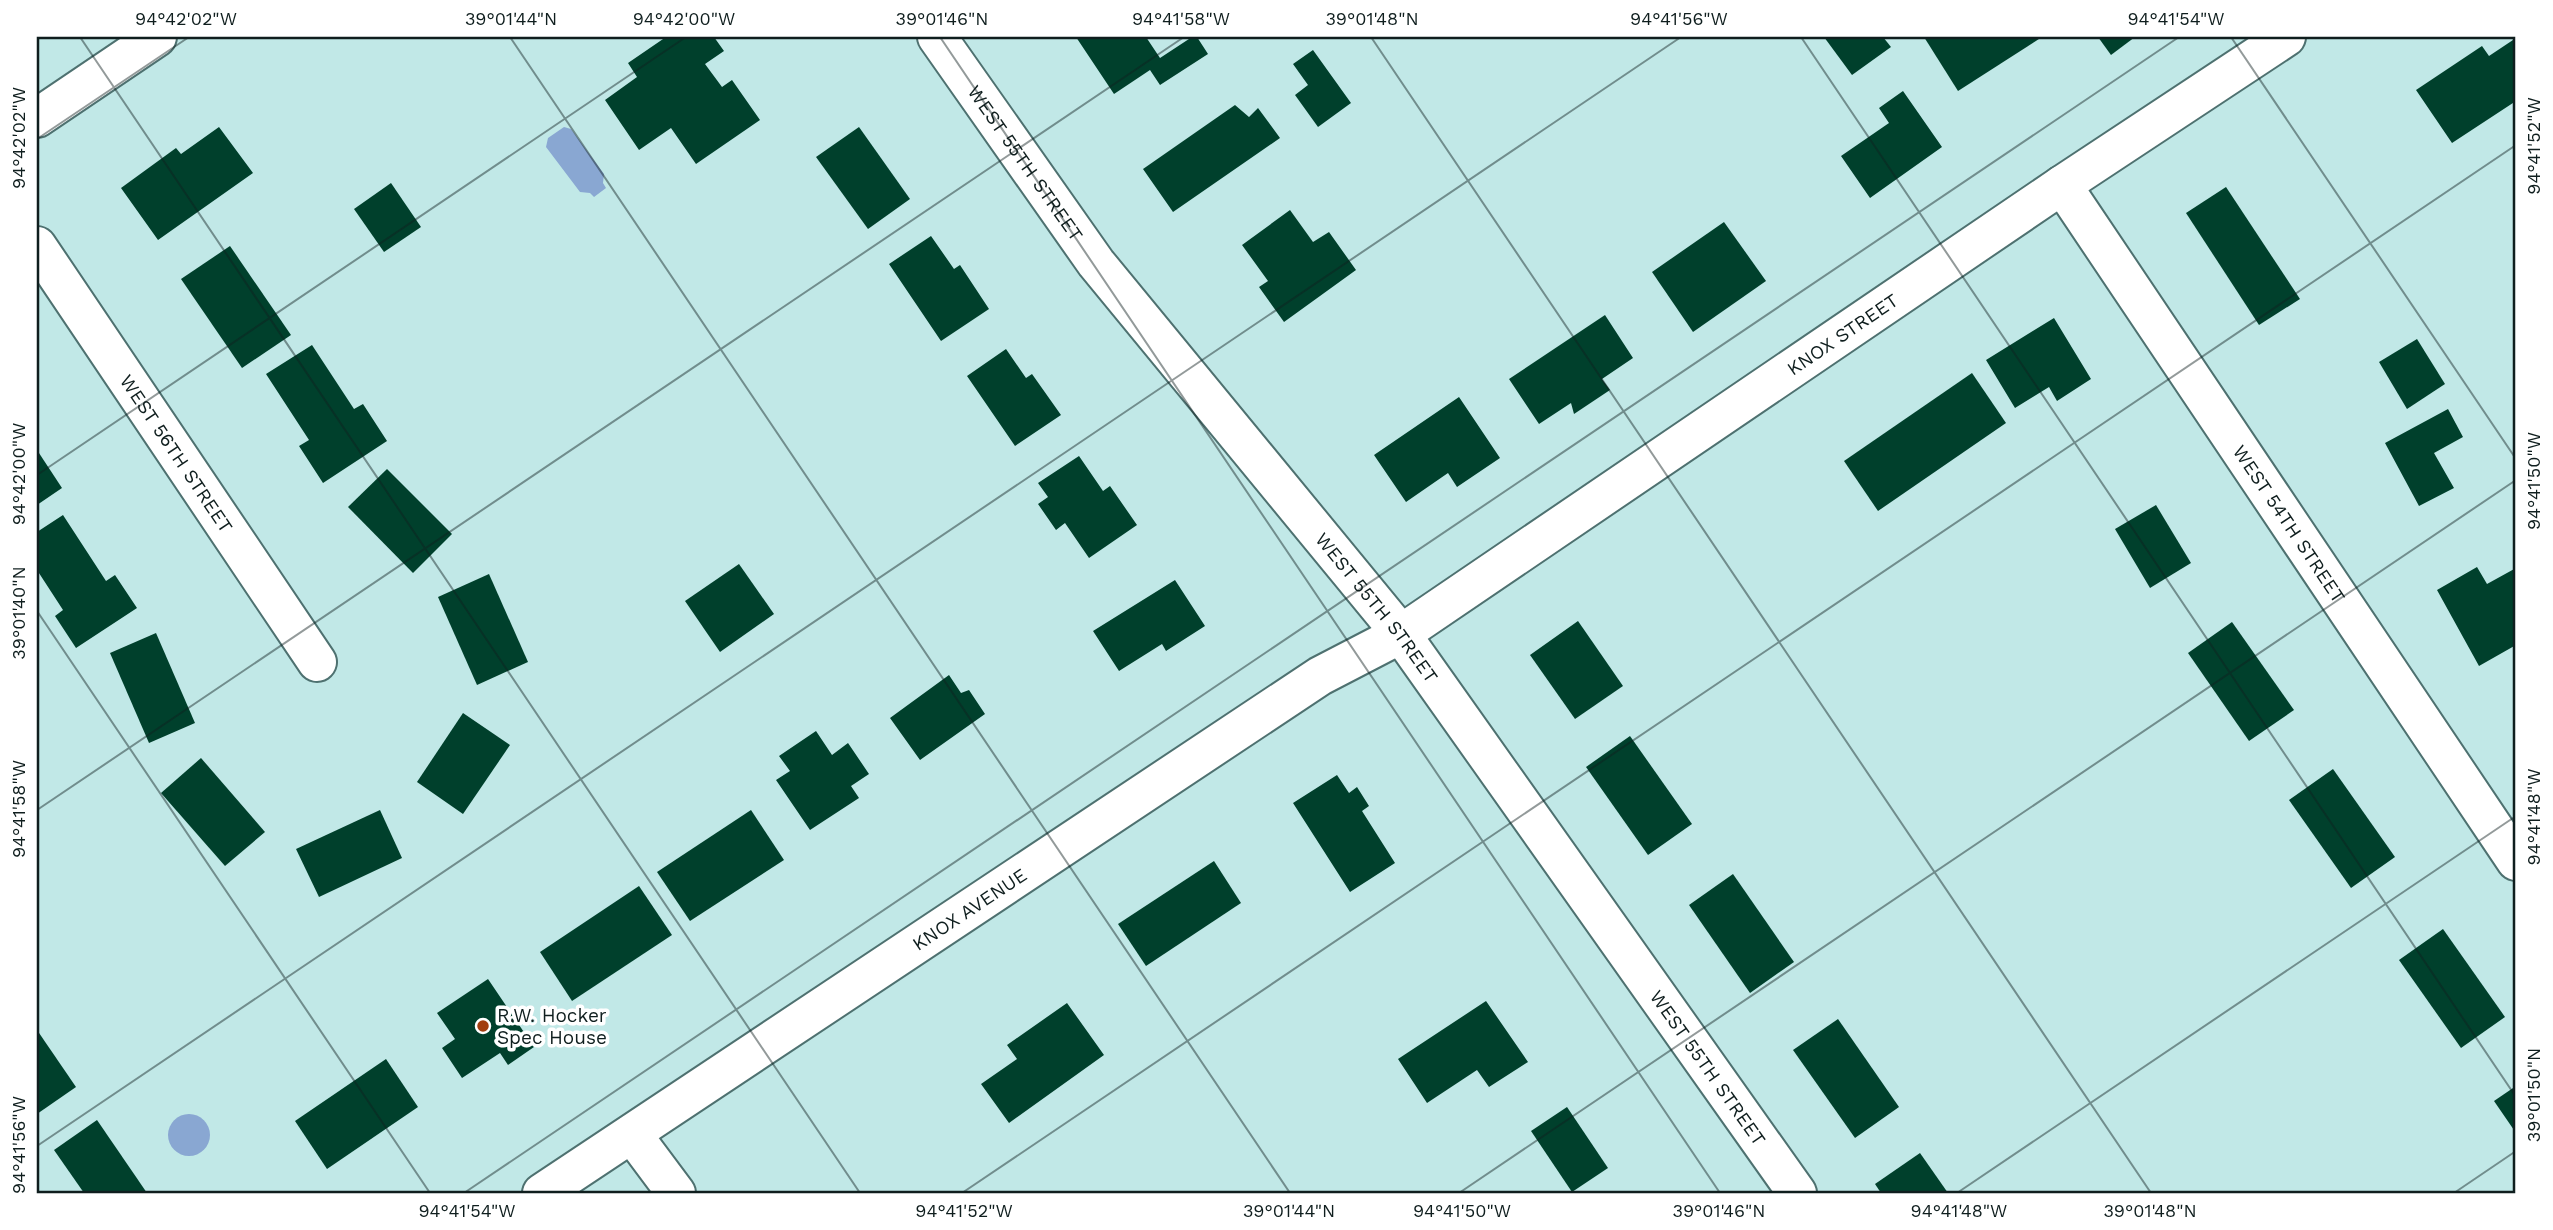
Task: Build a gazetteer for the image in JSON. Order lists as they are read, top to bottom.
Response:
{
  "streets": {
    "street": [
      "WEST 55TH STREET",
      "KNOX STREET",
      "WEST 56TH STREET",
      "WEST 54TH STREET",
      "KNOX AVENUE"
    ]
  },
  "crossings": [
    ["WEST 55TH STREET", "KNOX STREET"],
    ["WEST 55TH STREET", "KNOX AVENUE"],
    ["KNOX STREET", "WEST 54TH STREET"],
    ["KNOX STREET", "KNOX AVENUE"]
  ],
  "places": ["R.W. Hocker Spec House"],
  "coordinates": [
    "94°42'02\"W",
    "39°01'44\"N",
    "94°42'00\"W",
    "39°01'46\"N",
    "94°41'58\"W",
    "39°01'48\"N",
    "94°41'56\"W",
    "94°41'54\"W",
    "94°41'52\"W",
    "94°41'50\"W",
    "39°01'40\"N",
    "94°41'48\"W",
    "39°01'50\"N"
  ]
}
